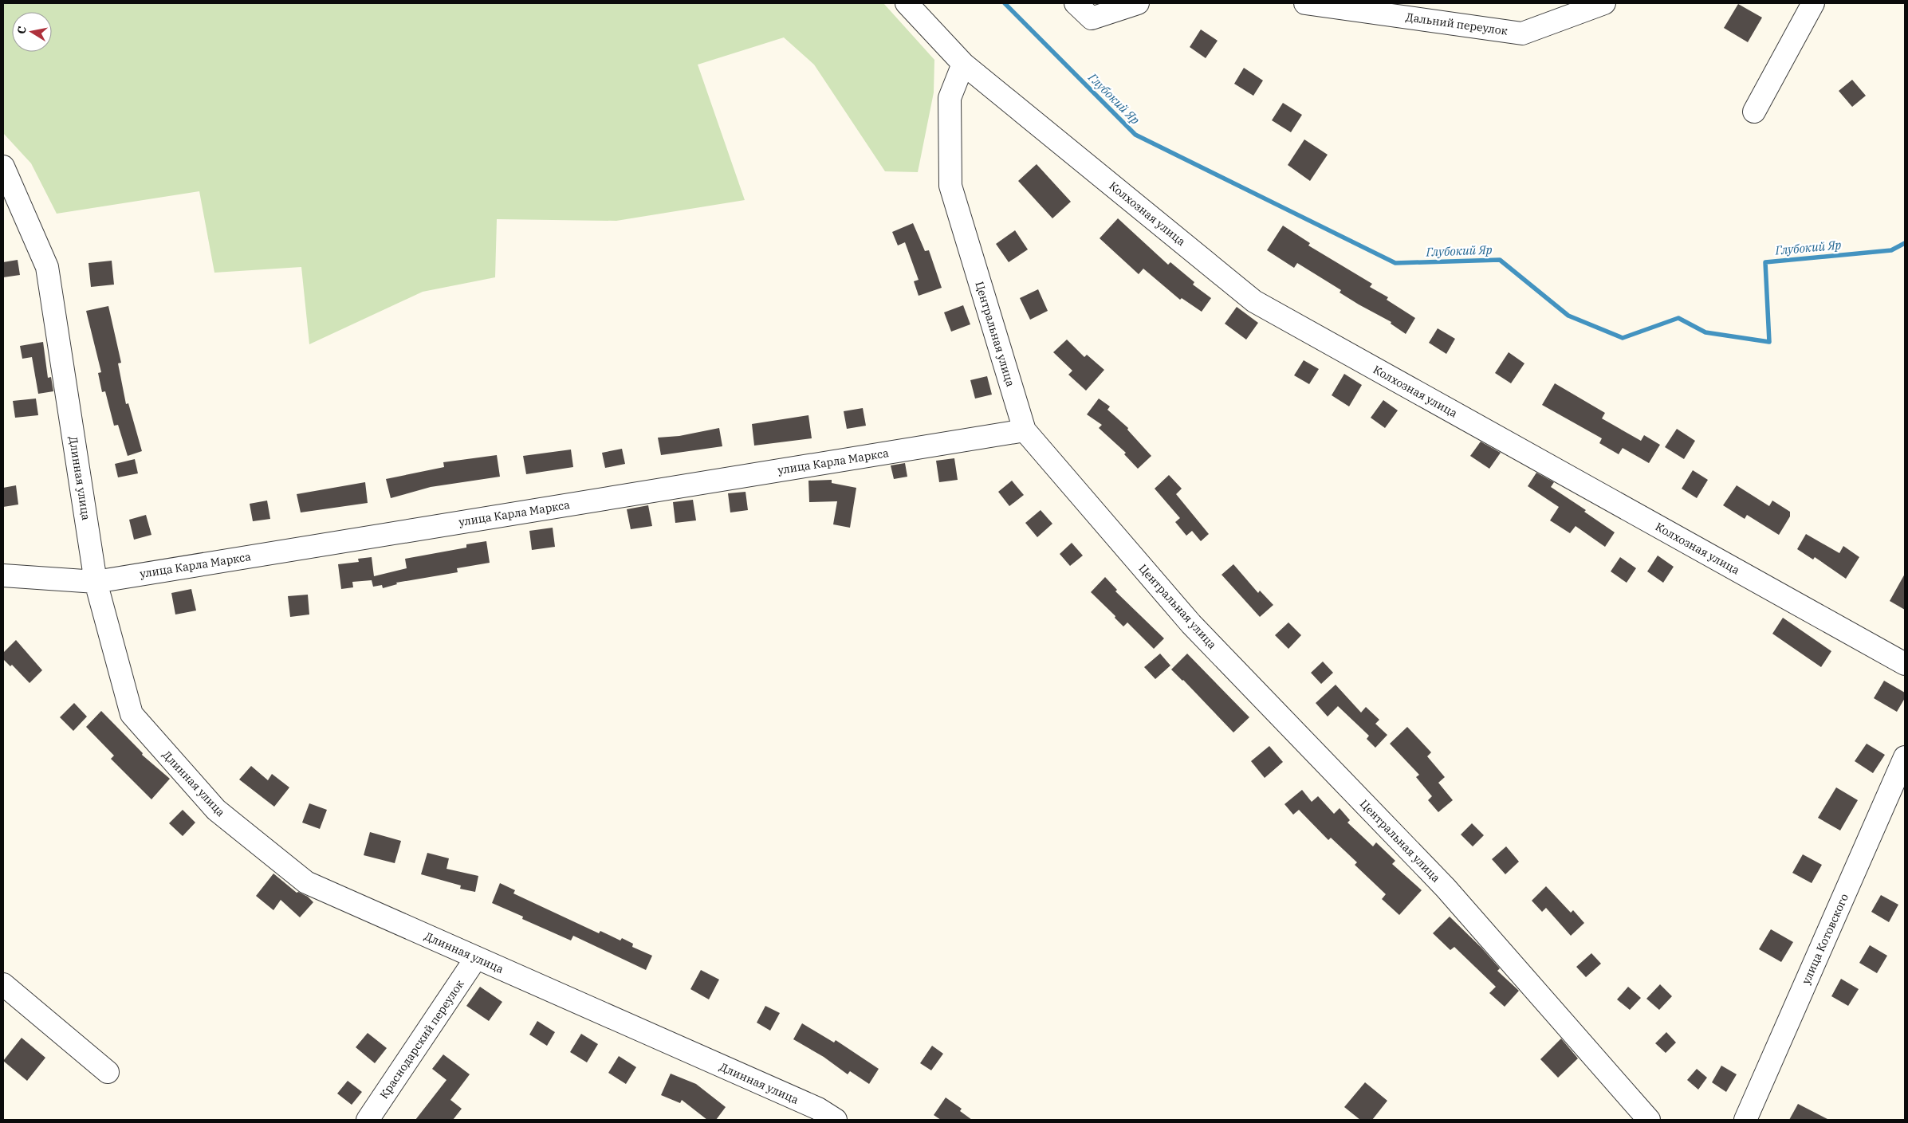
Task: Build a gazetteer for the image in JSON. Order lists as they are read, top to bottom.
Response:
{
  "streets": {
    "street": [
      "Дальний переулок",
      "Колхозная улица",
      "Центральная улица",
      "улица Карла Маркса",
      "Длинная улица",
      "улица Котовского",
      "Краснодарский переулок"
    ]
  },
  "crossings": [
    ["Колхозная улица", "Центральная улица"],
    ["Центральная улица", "улица Карла Маркса"],
    ["улица Карла Маркса", "Длинная улица"],
    ["Длинная улица", "Краснодарский переулок"]
  ],
  "water": ["Глубокий Яр"],
  "north": "left"
}
